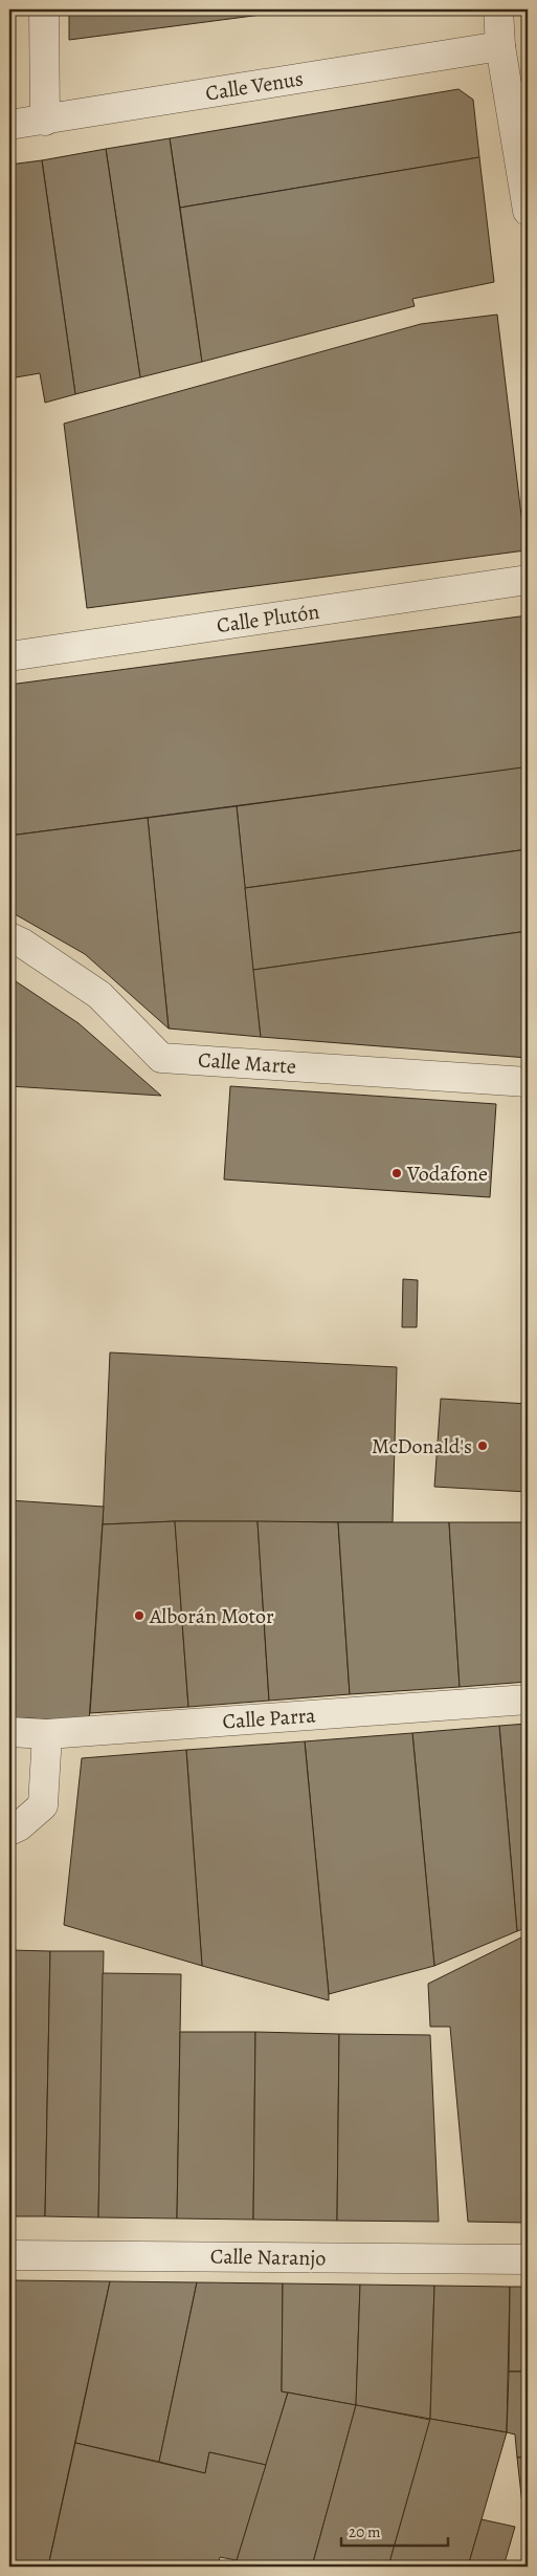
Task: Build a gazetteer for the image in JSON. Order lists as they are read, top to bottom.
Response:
{
  "streets": {
    "street": [
      "Calle Venus",
      "Calle Plutón",
      "Calle Marte",
      "Calle Parra",
      "Calle Naranjo"
    ]
  },
  "places": ["Vodafone", "McDonald's", "Alborán Motor"],
  "scale_bar": "20 m"
}
